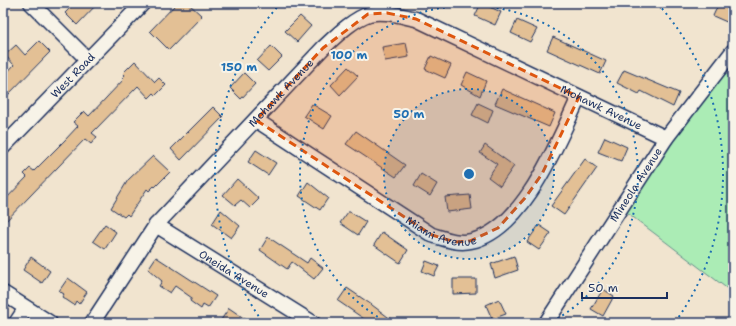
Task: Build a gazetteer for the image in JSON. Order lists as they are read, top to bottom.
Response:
{
  "streets": {
    "street": [
      "West Road",
      "Mohawk Avenue",
      "Mineola Avenue",
      "Miami Avenue",
      "Oneida Avenue"
    ]
  },
  "crossings": [
    ["Mohawk Avenue", "Mineola Avenue"],
    ["Mohawk Avenue", "Miami Avenue"],
    ["Mohawk Avenue", "Oneida Avenue"]
  ],
  "scale_bar": "50 m",
  "rings": ["100 m", "150 m", "50 m"]
}
